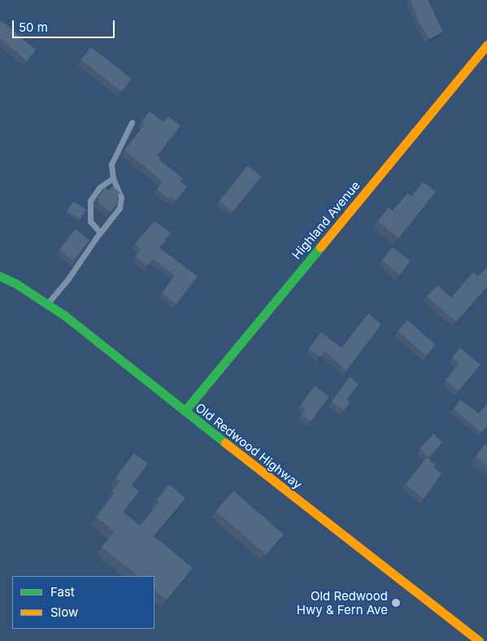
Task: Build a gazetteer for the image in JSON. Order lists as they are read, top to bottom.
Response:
{
  "streets": {
    "main road": ["Highland Avenue", "Old Redwood Highway"]
  },
  "crossings": [
    ["Highland Avenue", "Old Redwood Highway"]
  ],
  "places": ["Old Redwood Hwy & Fern Ave"],
  "legend": ["Fast", "Slow"],
  "scale_bar": "50 m"
}
